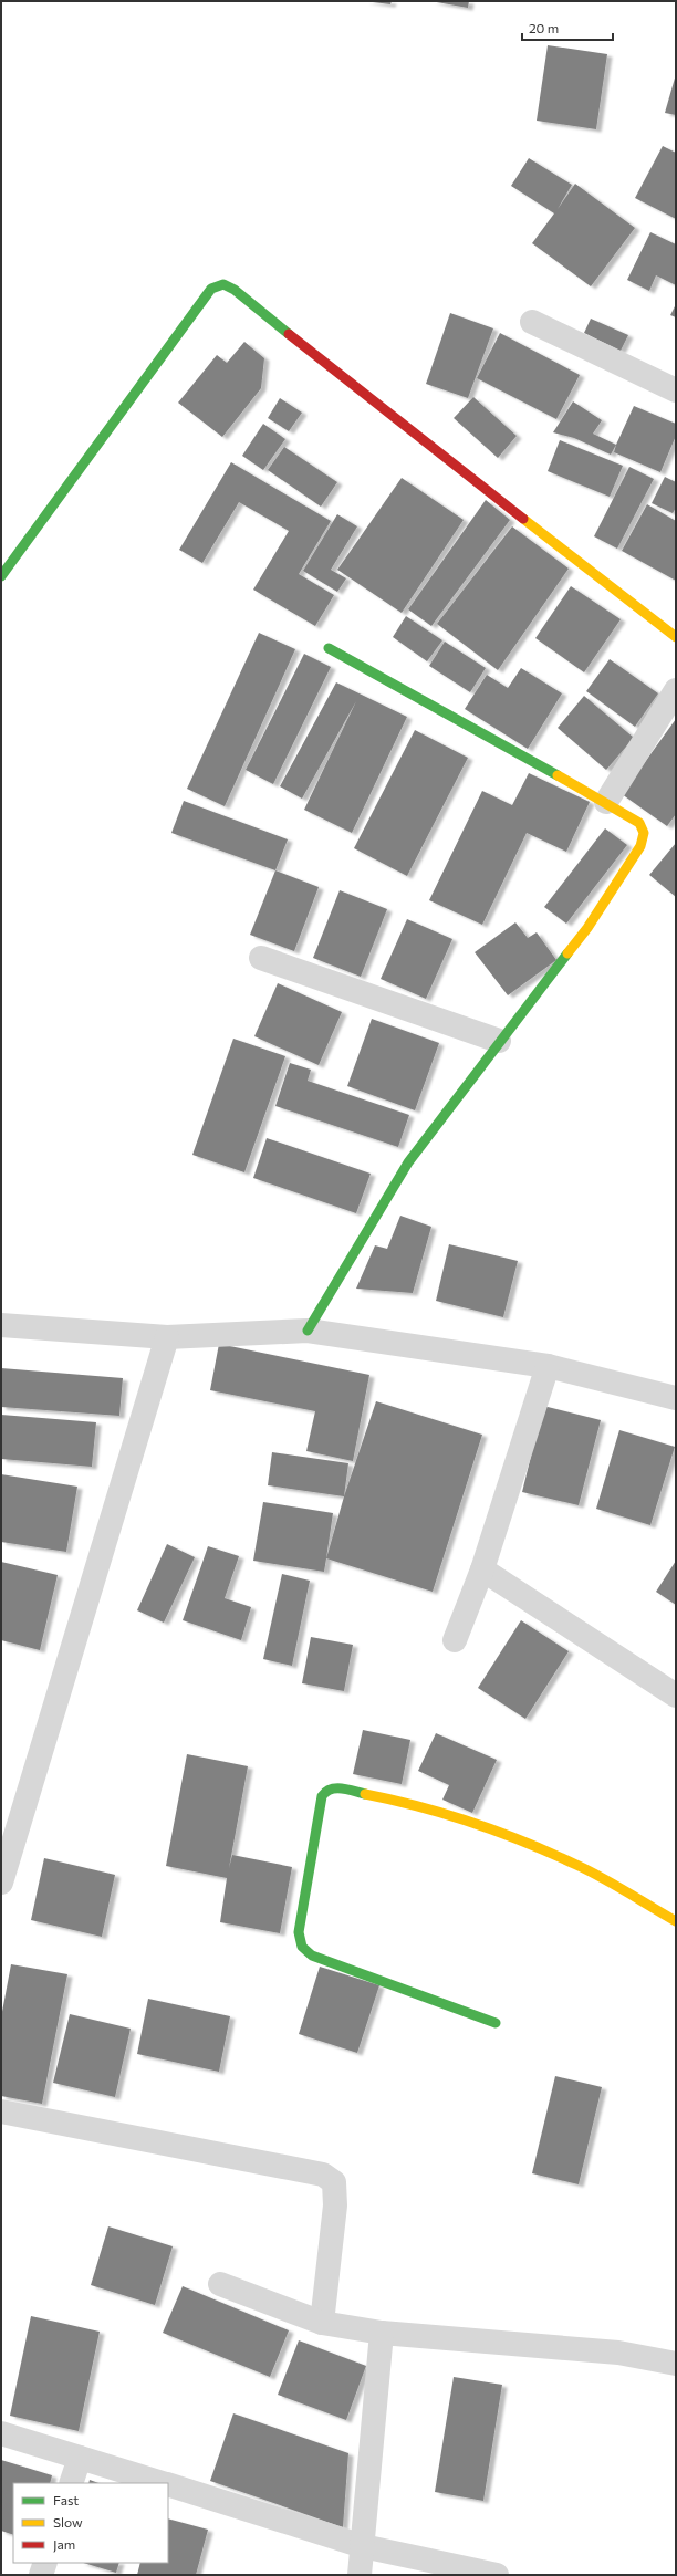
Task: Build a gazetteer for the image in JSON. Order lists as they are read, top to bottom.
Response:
{
  "legend": ["Fast", "Slow", "Jam"],
  "scale_bar": "20 m"
}
